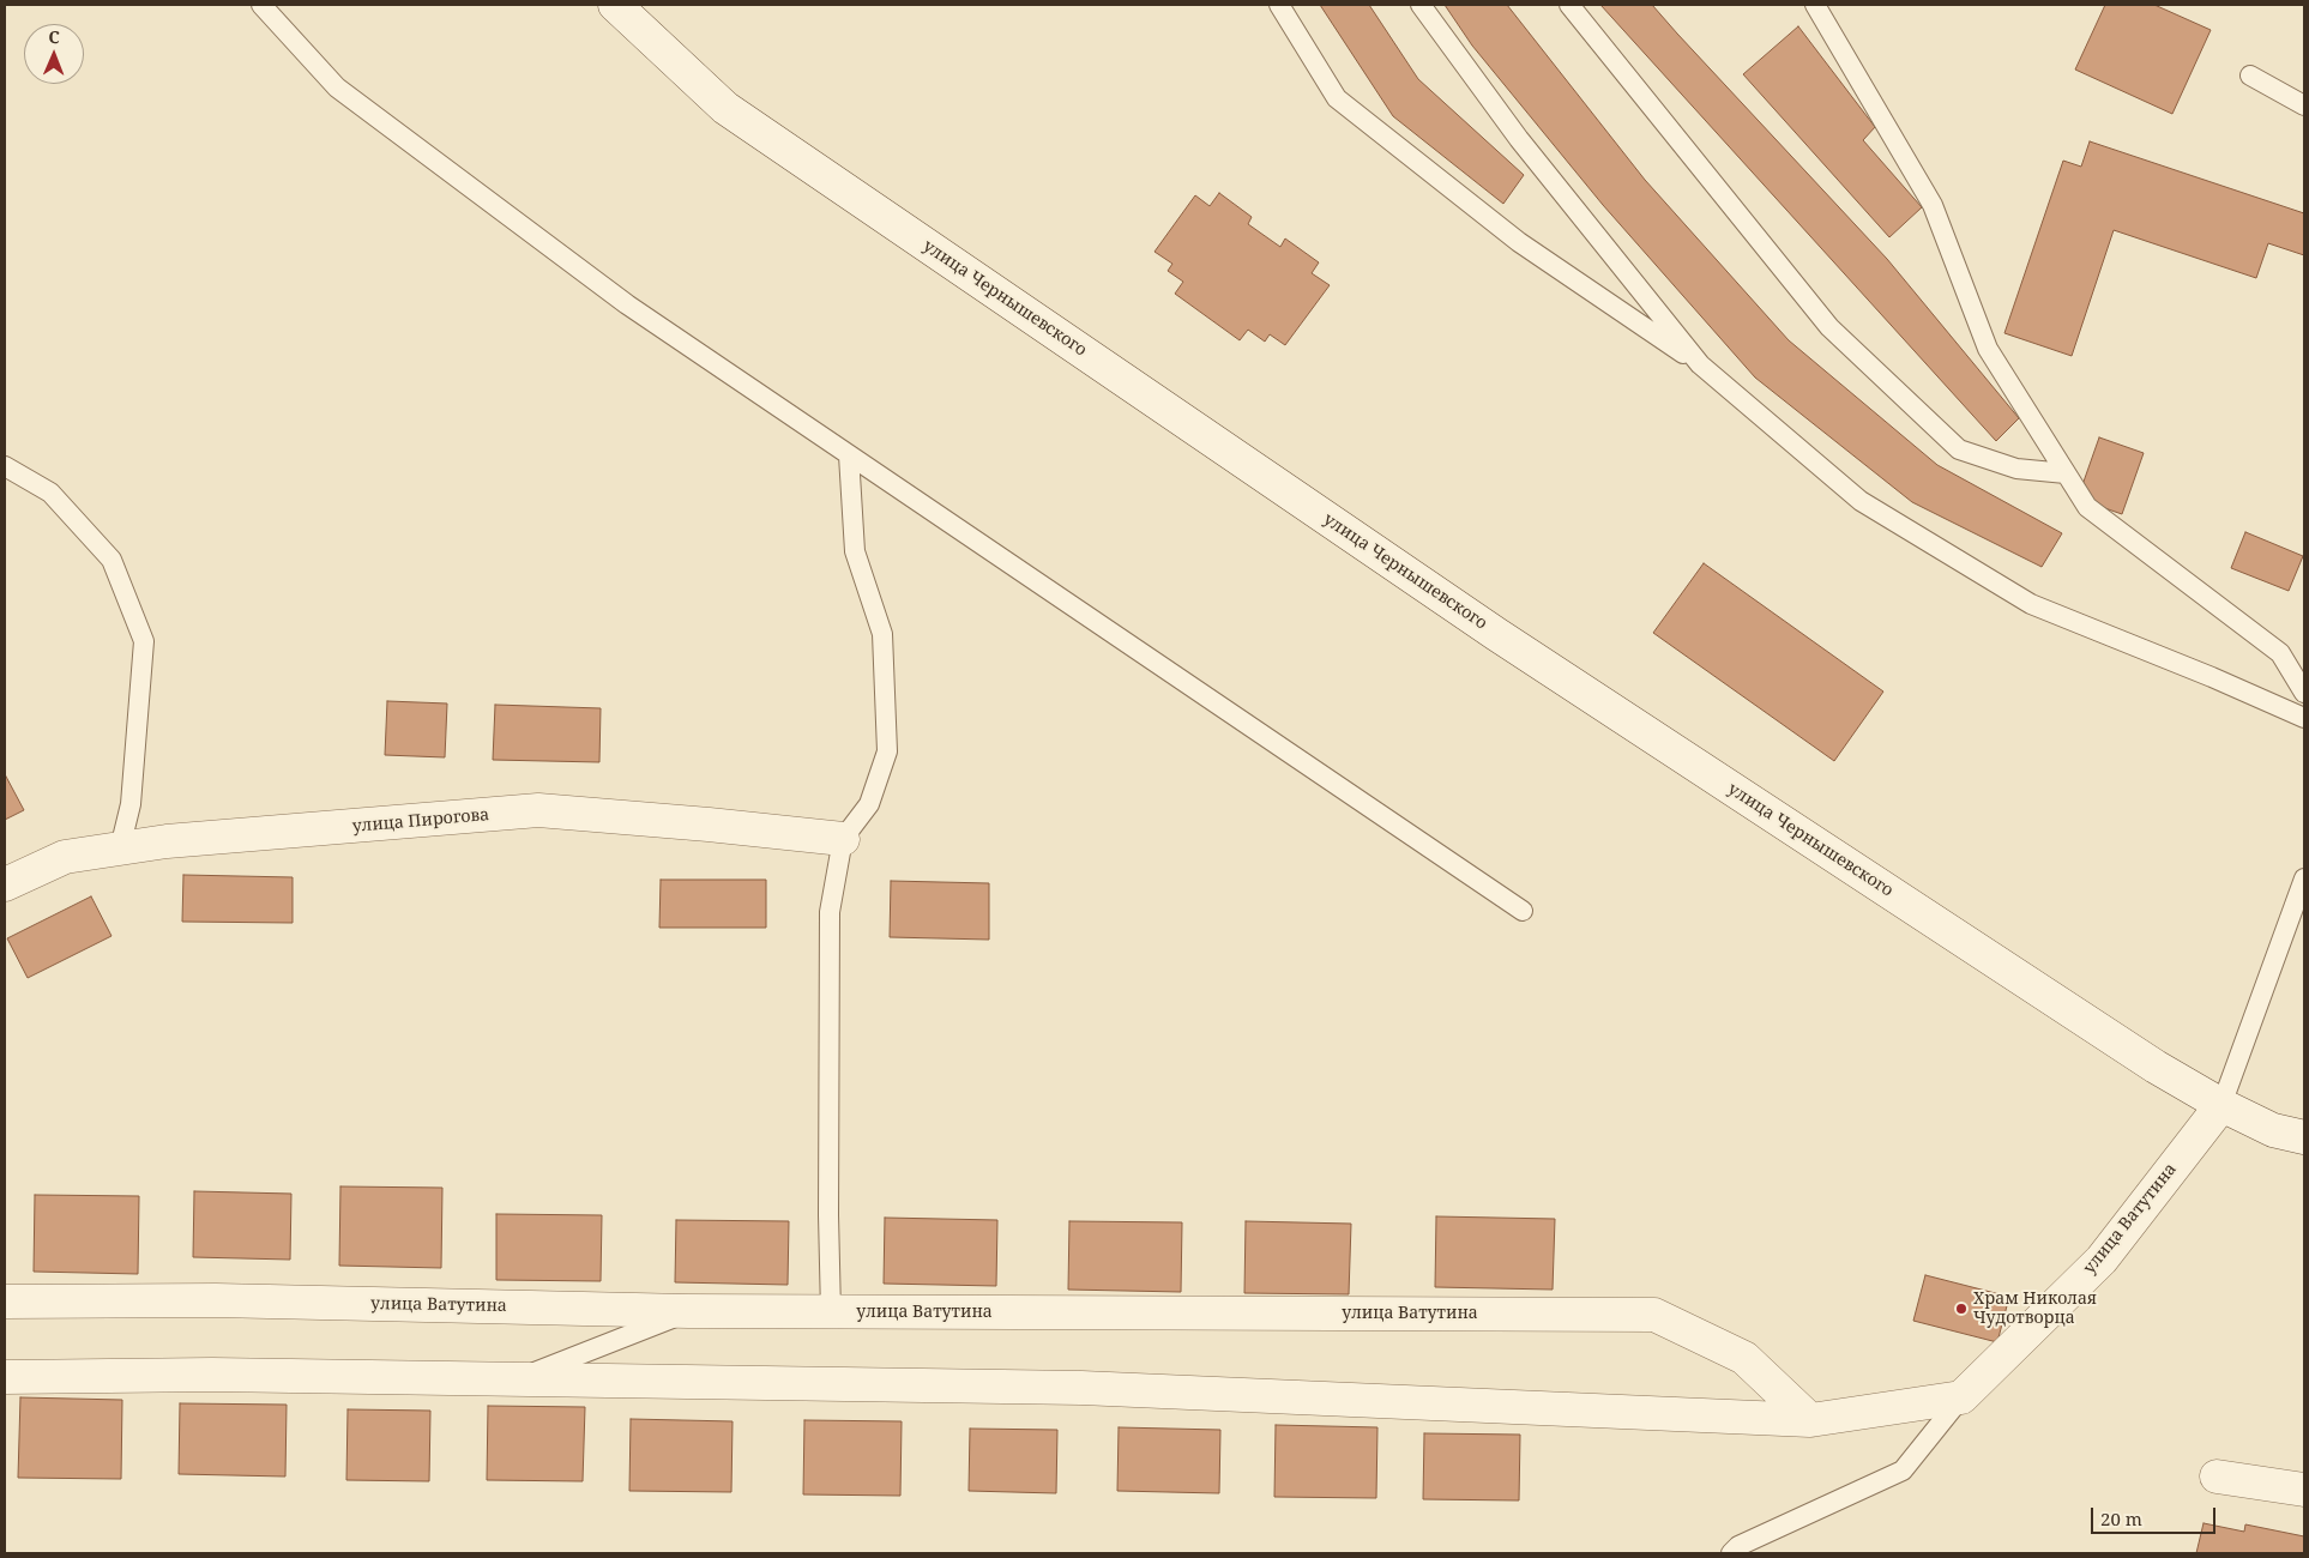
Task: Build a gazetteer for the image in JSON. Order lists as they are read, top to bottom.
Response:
{
  "streets": {
    "street": ["улица Чернышевского", "улица Пирогова", "улица Ватутина"]
  },
  "crossings": [
    ["улица Чернышевского", "улица Ватутина"]
  ],
  "places": ["Храм Николая Чудотворца"],
  "scale_bar": "20 m",
  "north": "top"
}
